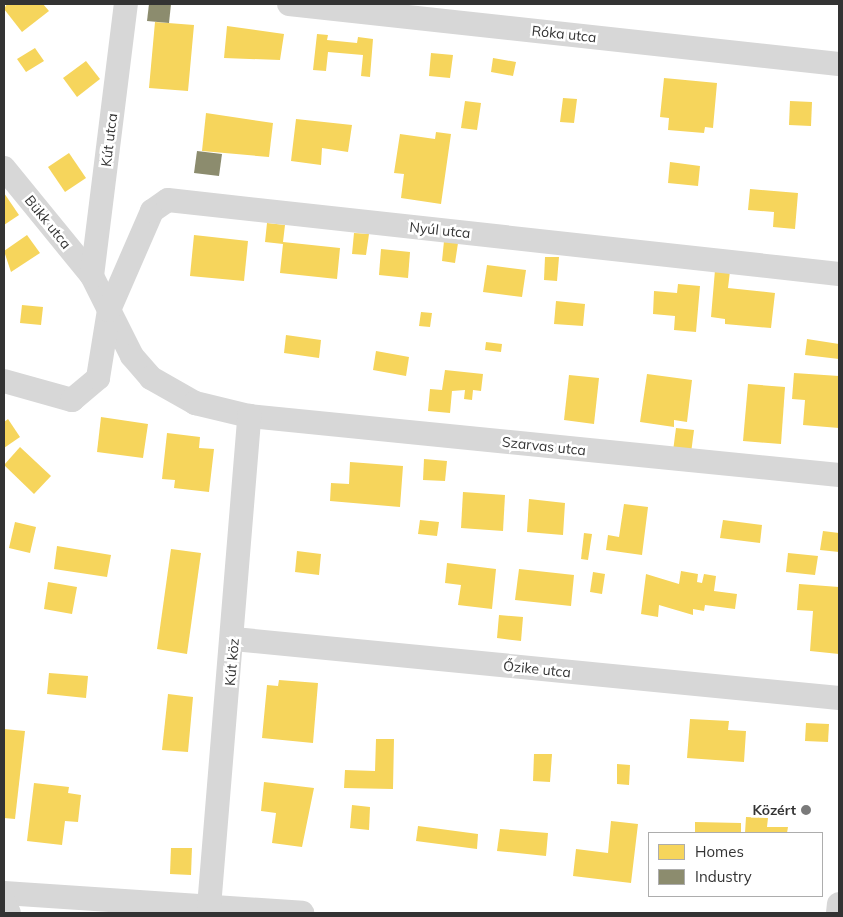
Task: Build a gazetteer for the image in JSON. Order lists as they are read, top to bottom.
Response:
{
  "streets": {
    "street": [
      "Róka utca",
      "Kút utca",
      "Bükk utca",
      "Nyúl utca",
      "Szarvas utca",
      "Kút köz",
      "Őzike utca"
    ]
  },
  "crossings": [
    ["Kút utca", "Bükk utca"],
    ["Bükk utca", "Nyúl utca"],
    ["Bükk utca", "Szarvas utca"],
    ["Nyúl utca", "Szarvas utca"],
    ["Szarvas utca", "Kút köz"],
    ["Kút köz", "Őzike utca"]
  ],
  "places": ["Közért"],
  "legend": ["Homes", "Industry"]
}
